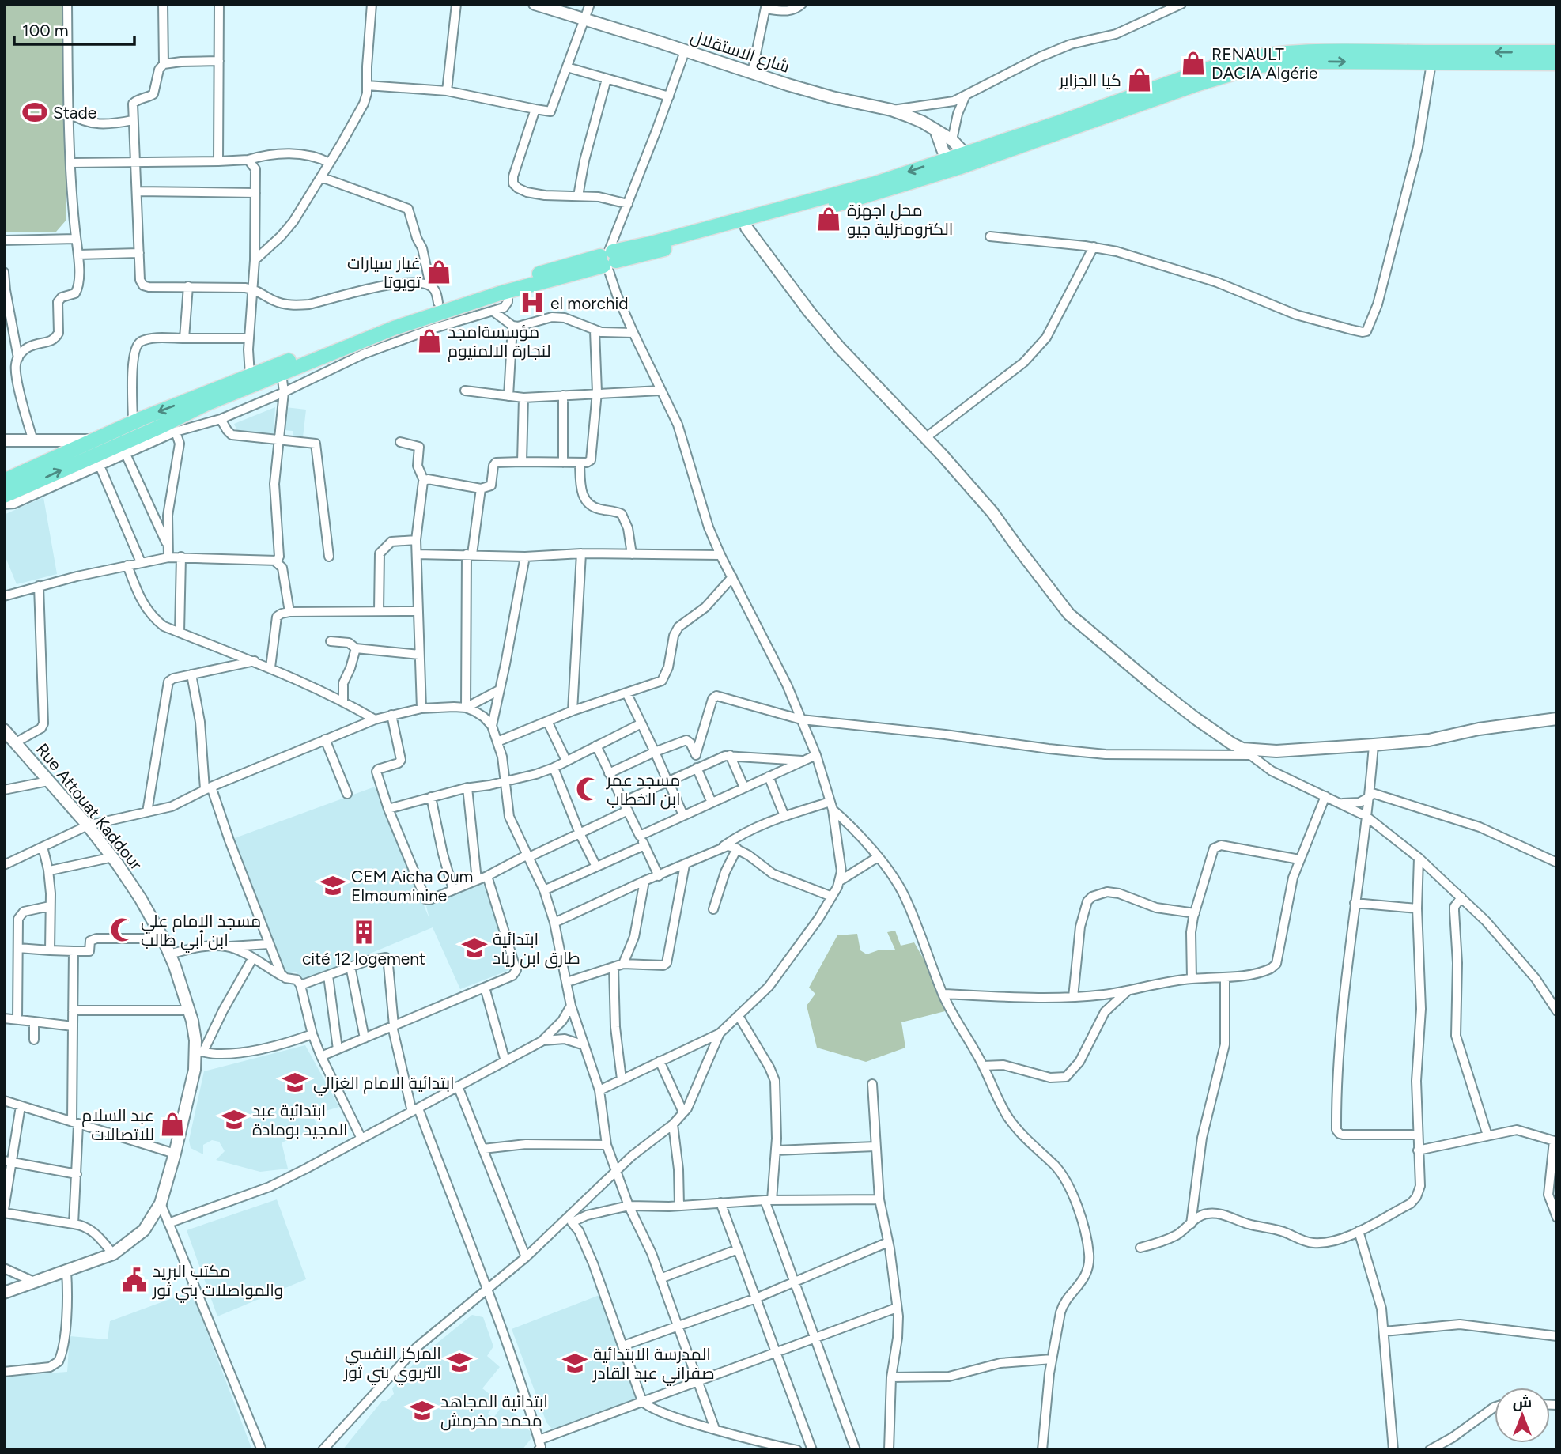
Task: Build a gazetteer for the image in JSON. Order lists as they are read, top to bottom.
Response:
{
  "streets": {
    "street": ["شارع الاستقلال", "Rue Attouat Kaddour"]
  },
  "places": {
    "shop": [
      "RENAULT DACIA Algérie",
      "كيا الجزاير",
      "محل اجهزة الكترومنزلية جيو",
      "غيار سيارات تويوتا",
      "مؤسسةامجد لنجارة الالمنيوم",
      "عبد السلام للاتصالات"
    ],
    "sports": ["Stade"],
    "hospital": ["el morchid"],
    "mosque": ["مسجد عمر ابن الخطاب", "مسجد الامام علي ابن أبي طالب"],
    "school or university": [
      "CEM Aicha Oum Elmouminine",
      "ابتدائية طارق ابن زياد",
      "ابتدائية الامام الغزالي",
      "ابتدائية عبد المجيد بومادة",
      "المركز النفسي التربوي بني ثور",
      "المدرسة الابتدائية صفراني عبد القادر",
      "ابتدائية المجاهد محمد مخرمش"
    ],
    "building": ["cité 12 logement"],
    "public building": ["مكتب البريد والمواصلات بني ثور"]
  },
  "scale_bar": "100 m",
  "north": "top"
}
